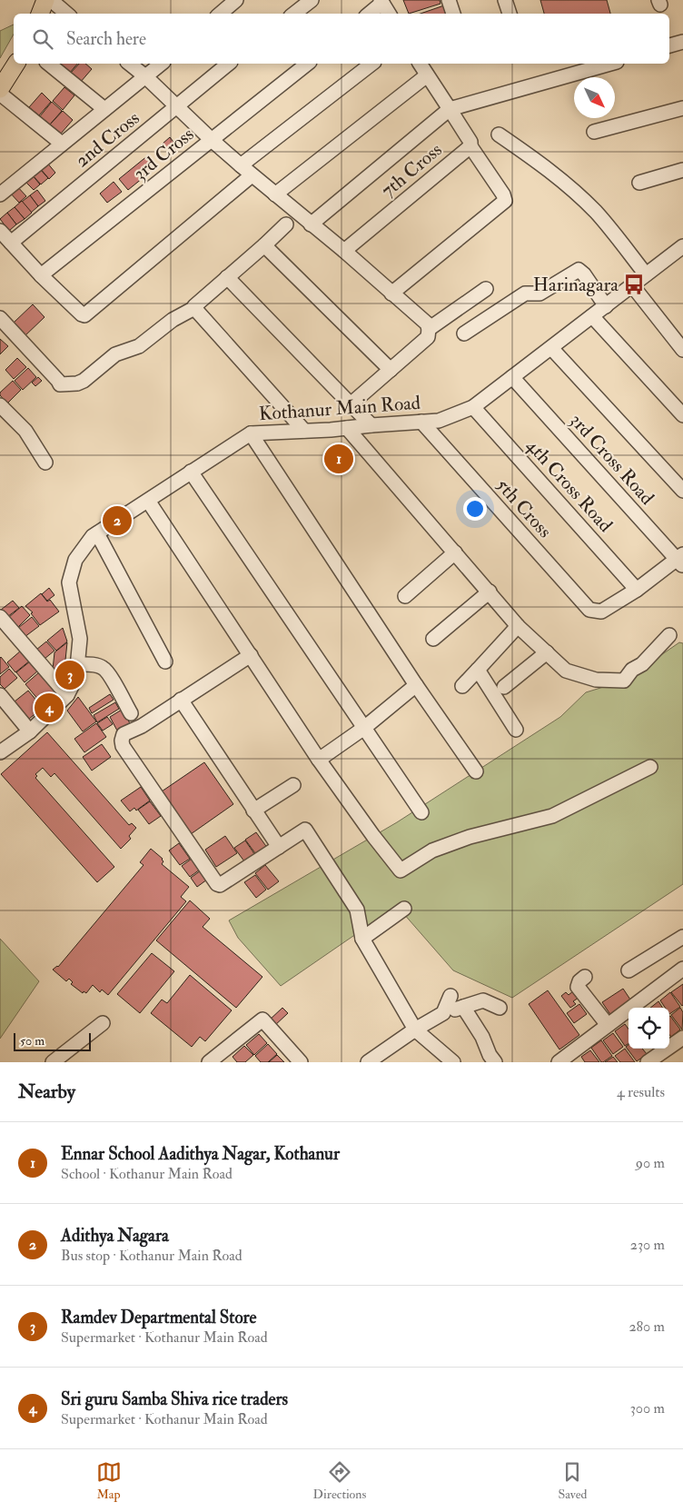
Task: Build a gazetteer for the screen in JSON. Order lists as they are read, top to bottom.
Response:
{
  "streets": {
    "street": [
      "2nd Cross",
      "3rd Cross",
      "7th Cross",
      "Kothanur Main Road",
      "3rd Cross Road",
      "4th Cross Road",
      "5th Cross"
    ]
  },
  "crossings": [
    ["Kothanur Main Road", "3rd Cross Road"],
    ["Kothanur Main Road", "4th Cross Road"],
    ["Kothanur Main Road", "5th Cross"],
    ["4th Cross Road", "5th Cross"]
  ],
  "places": {
    "bus stop": ["Harinagara"]
  },
  "scale_bar": "50 m",
  "north": "bottom right",
  "page": {
    "search": "Search here",
    "pins": [
      "1",
      "2",
      "3",
      "4"
    ],
    "scale": "50 m",
    "heading": ["Nearby", "4 results"],
    "list": [
      {
        "mark": "1",
        "name": "Ennar School Aadithya Nagar, Kothanur",
        "note": "School · Kothanur Main Road",
        "value": "90 m"
      },
      {
        "mark": "2",
        "name": "Adithya Nagara",
        "note": "Bus stop · Kothanur Main Road",
        "value": "230 m"
      },
      {
        "mark": "3",
        "name": "Ramdev Departmental Store",
        "note": "Supermarket · Kothanur Main Road",
        "value": "280 m"
      },
      {
        "mark": "4",
        "name": "Sri guru Samba Shiva rice traders",
        "note": "Supermarket · Kothanur Main Road",
        "value": "300 m"
      }
    ],
    "nav": ["Map", "Directions", "Saved"]
  }
}
